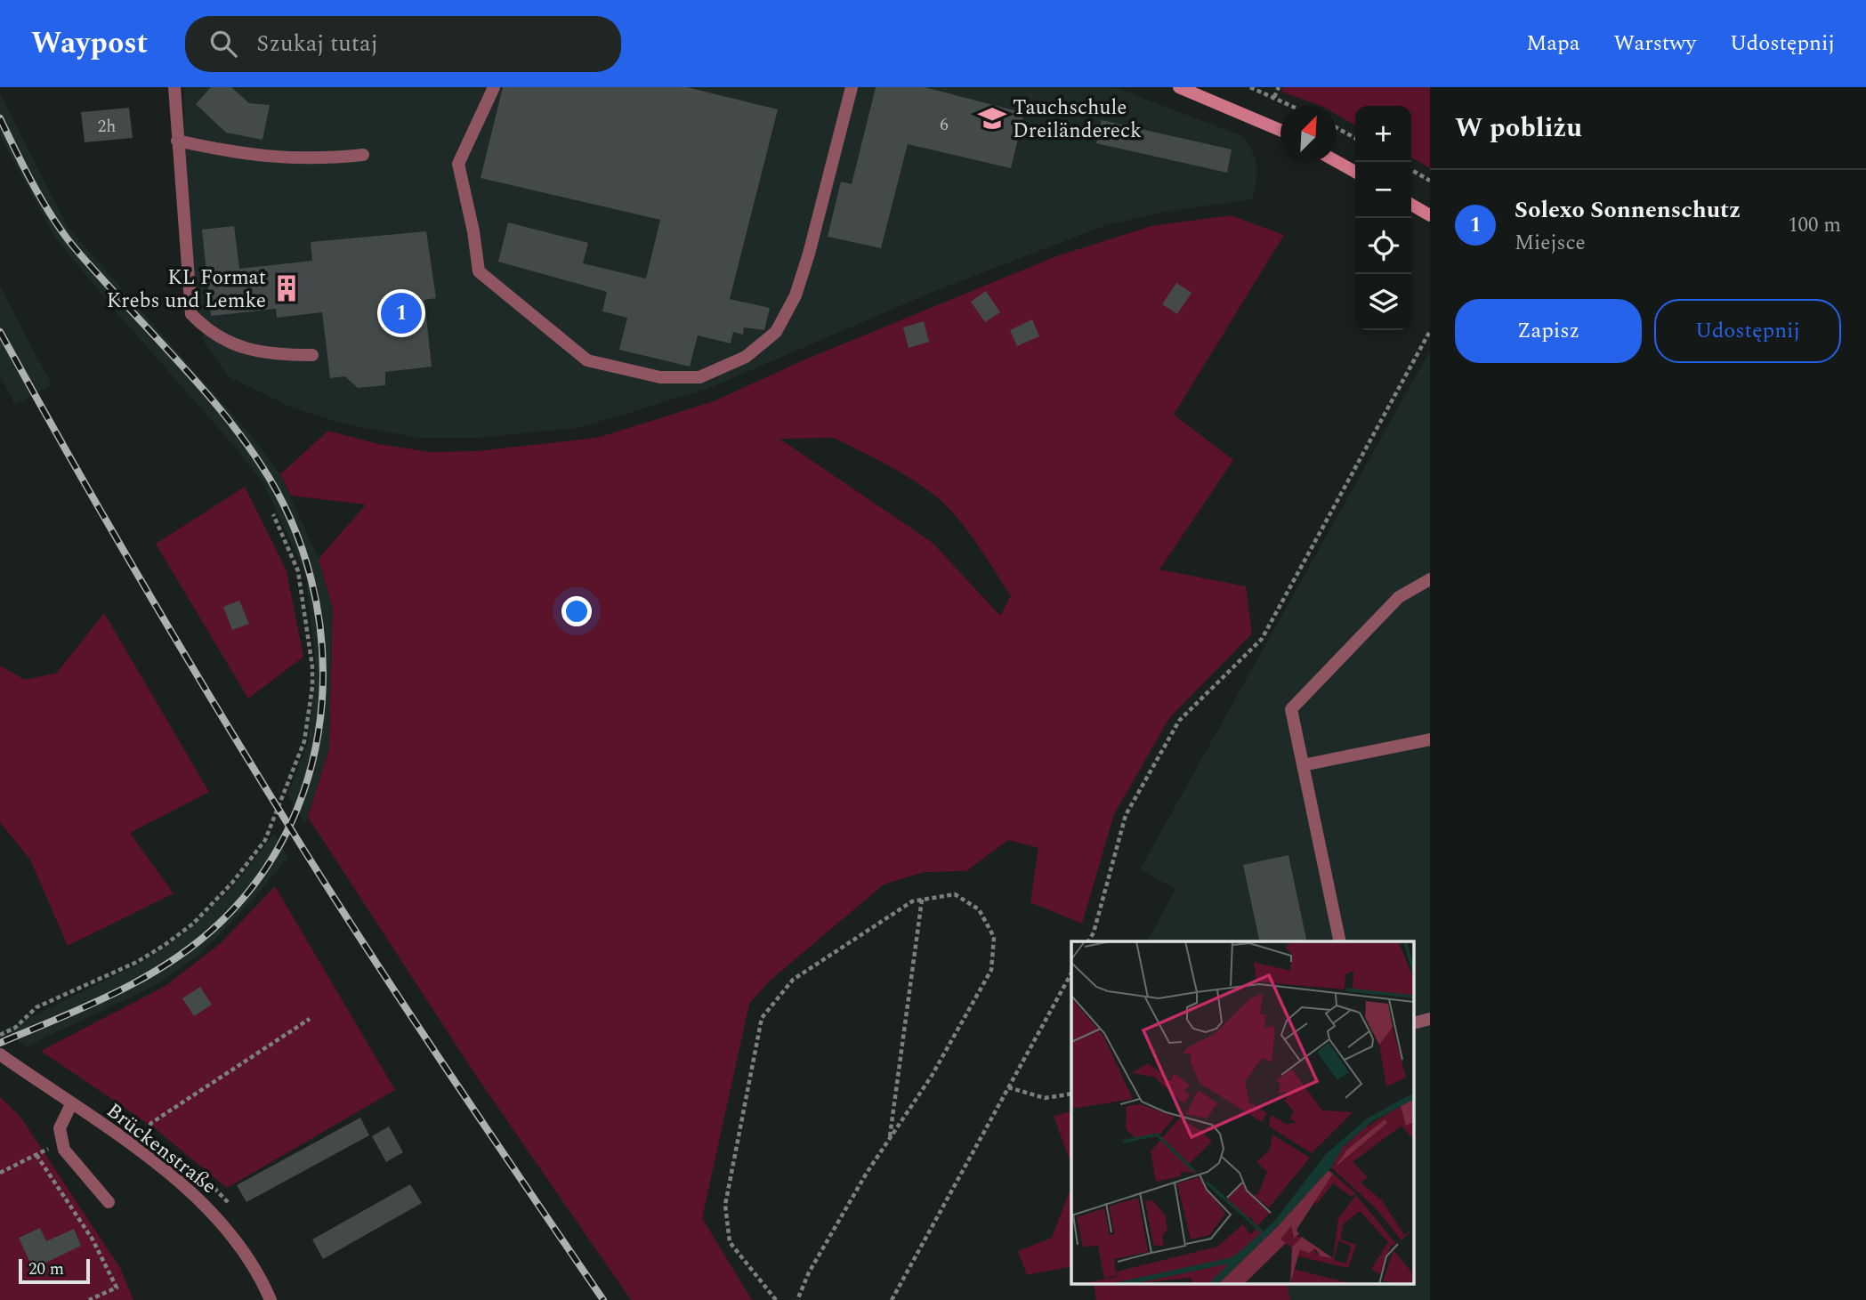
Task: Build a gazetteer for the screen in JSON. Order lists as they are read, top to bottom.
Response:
{
  "streets": {
    "street": ["Brückenstraße"]
  },
  "places": {
    "school or university": ["Tauchschule Dreiländereck"],
    "building": ["KL Format Krebs und Lemke"]
  },
  "house_numbers": ["6", "2h"],
  "scale_bar": "20 m",
  "north": "top right",
  "page": {
    "header": "Waypost",
    "search": "Szukaj tutaj",
    "nav": ["Mapa", "Warstwy", "Udostępnij"],
    "heading": "W pobliżu",
    "map_buttons": ["+", "−"],
    "list": [
      {
        "mark": "1",
        "name": "Solexo Sonnenschutz",
        "note": "Miejsce",
        "value": "100 m"
      }
    ],
    "buttons": ["Zapisz", "Udostępnij"],
    "pins": "1",
    "scale": "20 m"
  }
}
